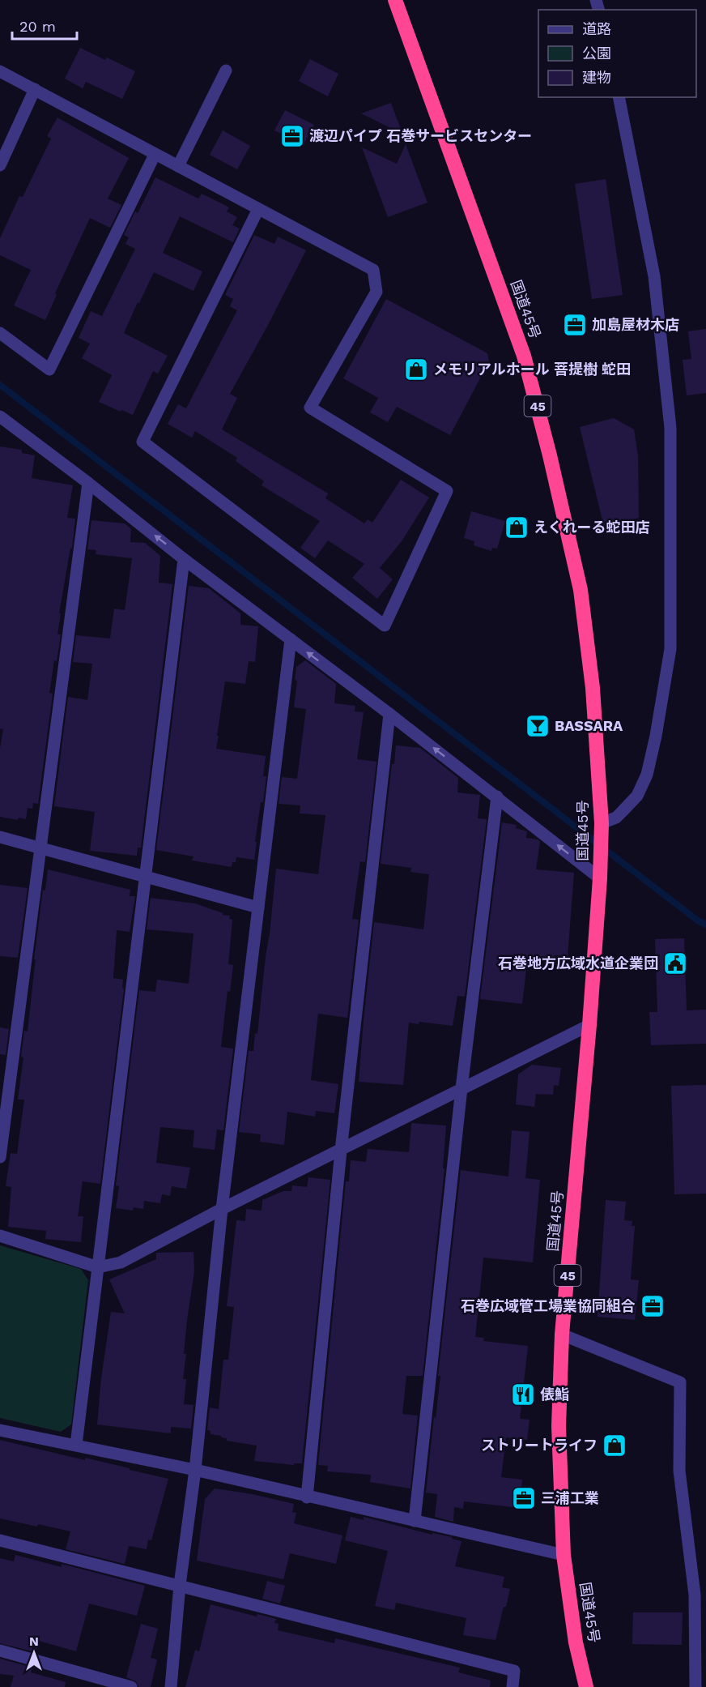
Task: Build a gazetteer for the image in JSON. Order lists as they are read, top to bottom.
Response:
{
  "streets": {
    "highway": ["国道45号", "45"]
  },
  "places": {
    "office": [
      "渡辺パイプ 石巻サービスセンター",
      "加島屋材木店",
      "石巻広域管工場業協同組合",
      "三浦工業"
    ],
    "shop": ["メモリアルホール 菩提樹 蛇田", "えくれーる蛇田店", "ストリートライフ"],
    "bar": ["BASSARA"],
    "public building": ["石巻地方広域水道企業団"],
    "restaurant": ["俵鮨"]
  },
  "legend": ["道路", "公園", "建物"],
  "scale_bar": "20 m",
  "north": "top"
}
